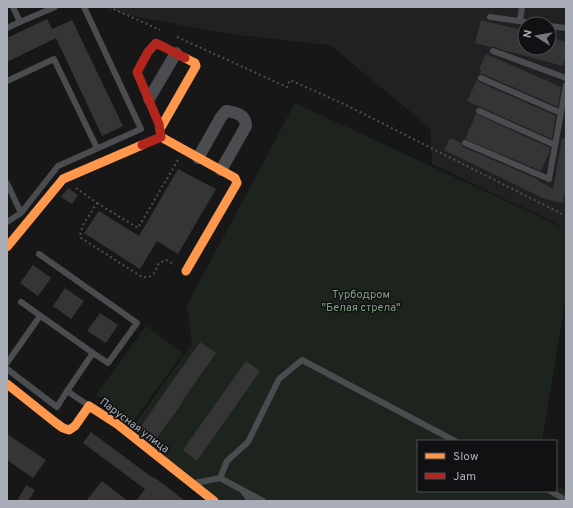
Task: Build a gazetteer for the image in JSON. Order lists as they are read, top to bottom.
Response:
{
  "streets": {
    "street": ["Парусная улица"]
  },
  "parks": ["Турбодром \"Белая стрела\""],
  "legend": ["Slow", "Jam"],
  "north": "left"
}
